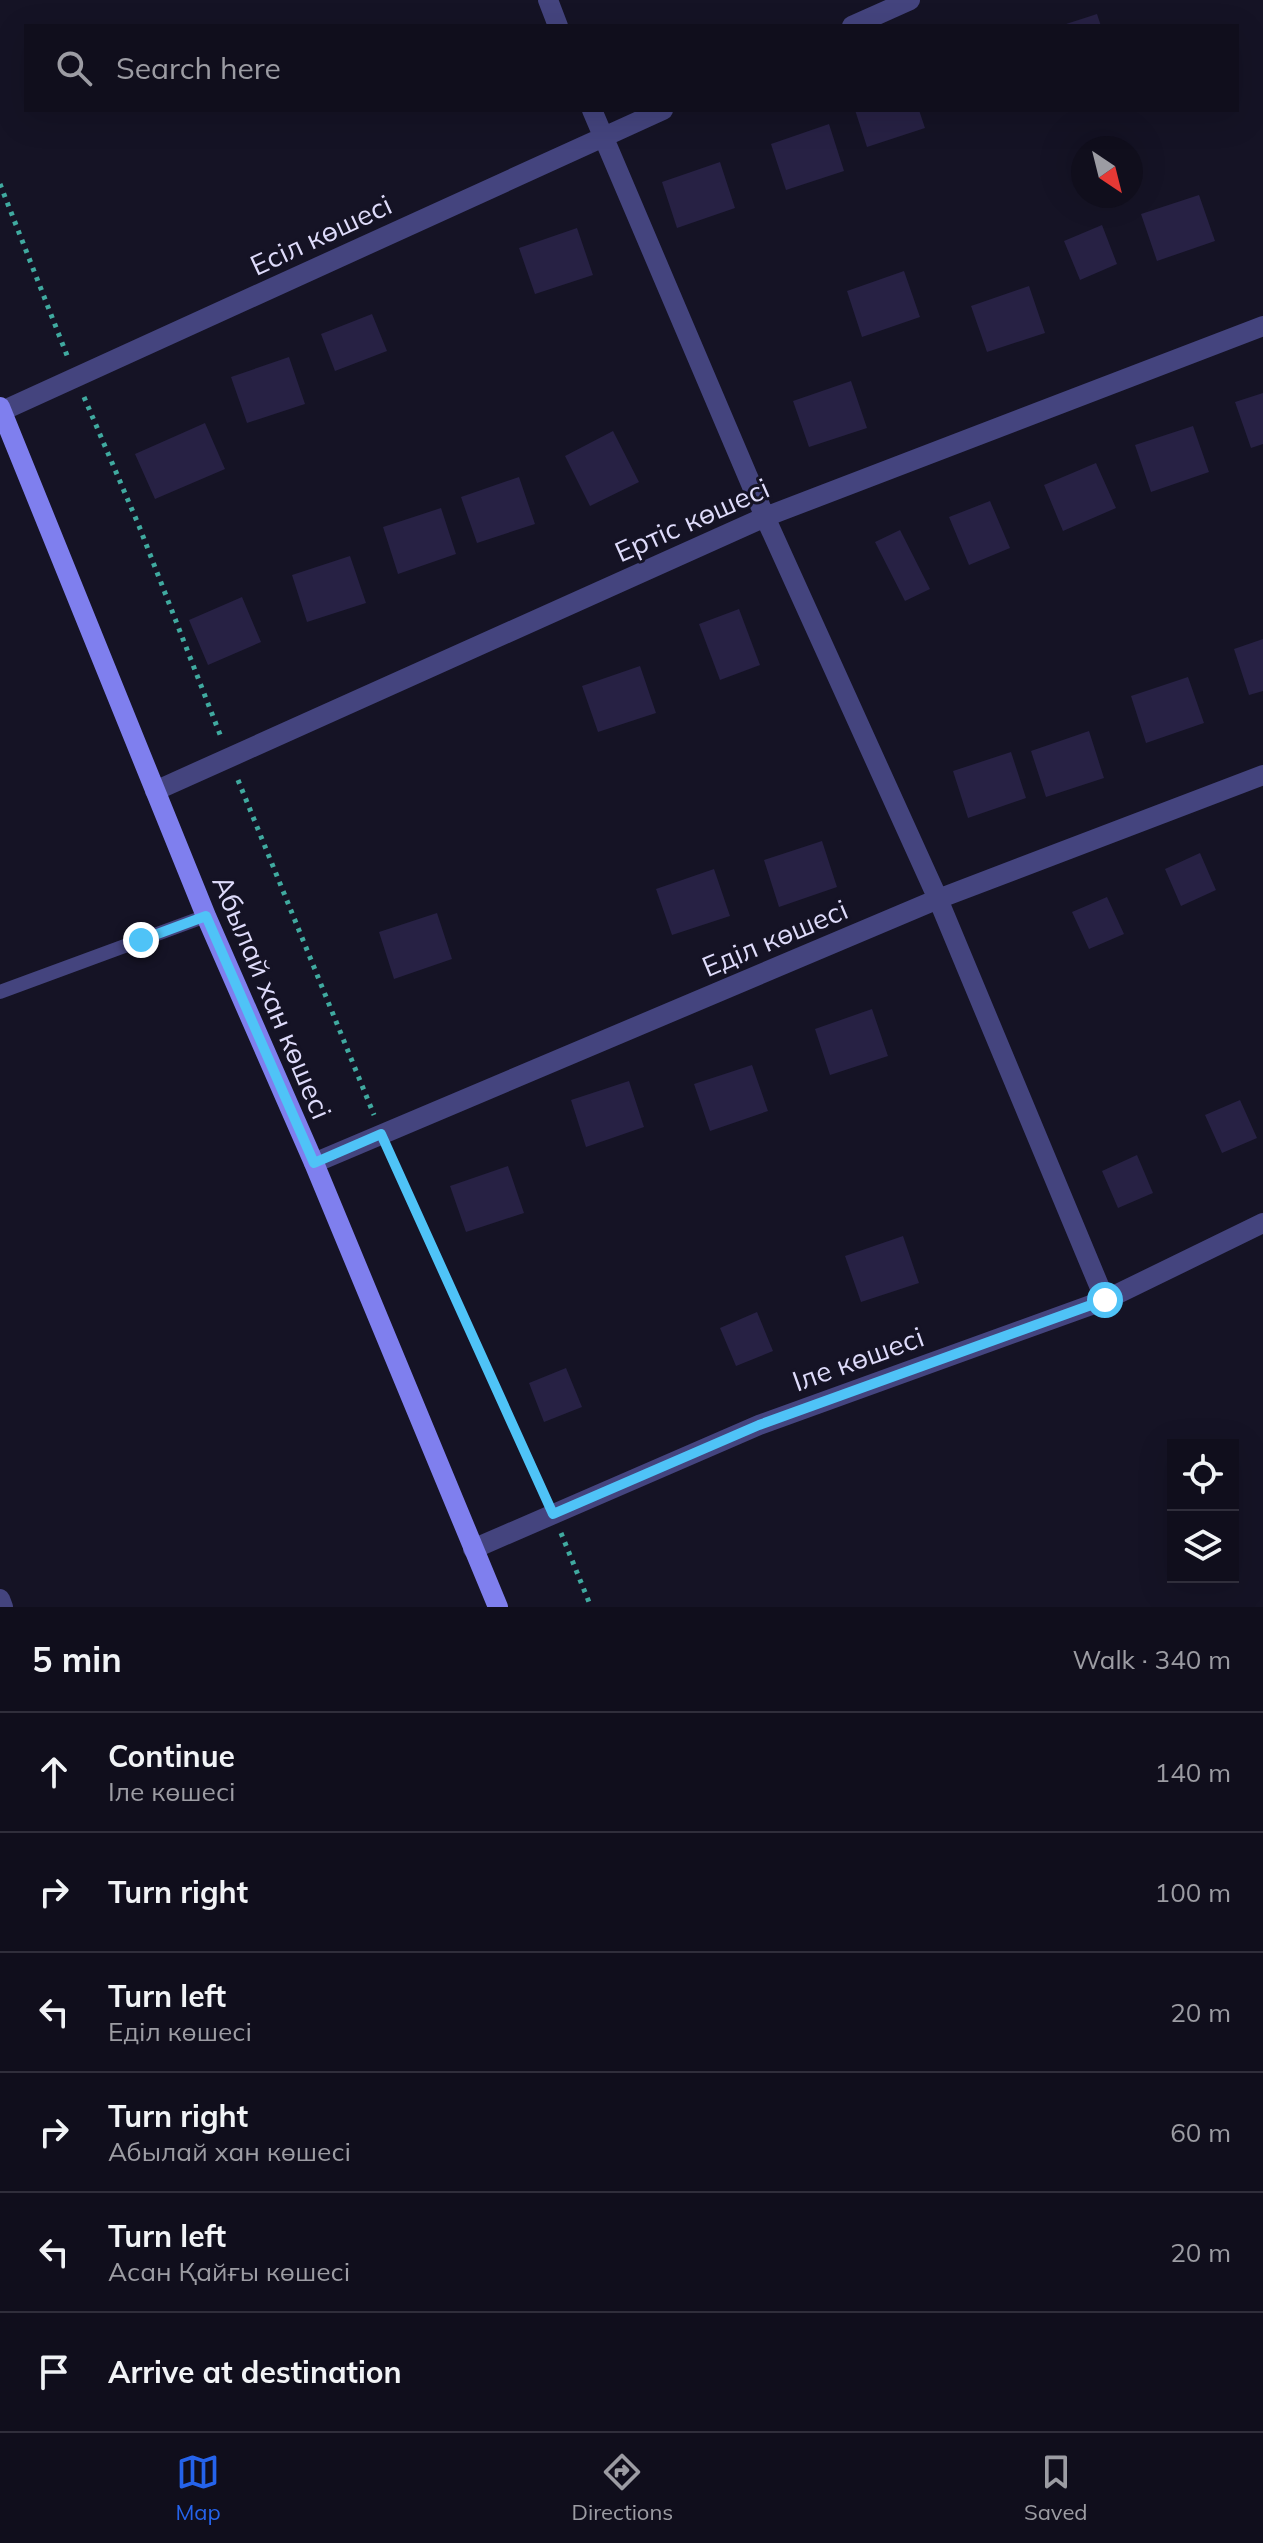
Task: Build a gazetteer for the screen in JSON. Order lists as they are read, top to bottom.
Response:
{
  "streets": {
    "street": [
      "Есіл көшесі",
      "Ертіс көшесі",
      "Еділ көшесі",
      "Абылай хан көшесі",
      "Іле көшесі"
    ]
  },
  "crossings": [
    ["Есіл көшесі", "Абылай хан көшесі"],
    ["Ертіс көшесі", "Абылай хан көшесі"],
    ["Еділ көшесі", "Абылай хан көшесі"],
    ["Абылай хан көшесі", "Іле көшесі"]
  ],
  "north": "bottom right",
  "page": {
    "search": "Search here",
    "heading": ["5 min", "Walk · 340 m"],
    "list": [
      ["Continue", "Іле көшесі", "140 m"],
      ["Turn right", "100 m"],
      ["Turn left", "Еділ көшесі", "20 m"],
      ["Turn right", "Абылай хан көшесі", "60 m"],
      ["Turn left", "Асан Қайғы көшесі", "20 m"],
      "Arrive at destination"
    ],
    "nav": ["Map", "Directions", "Saved"]
  }
}
